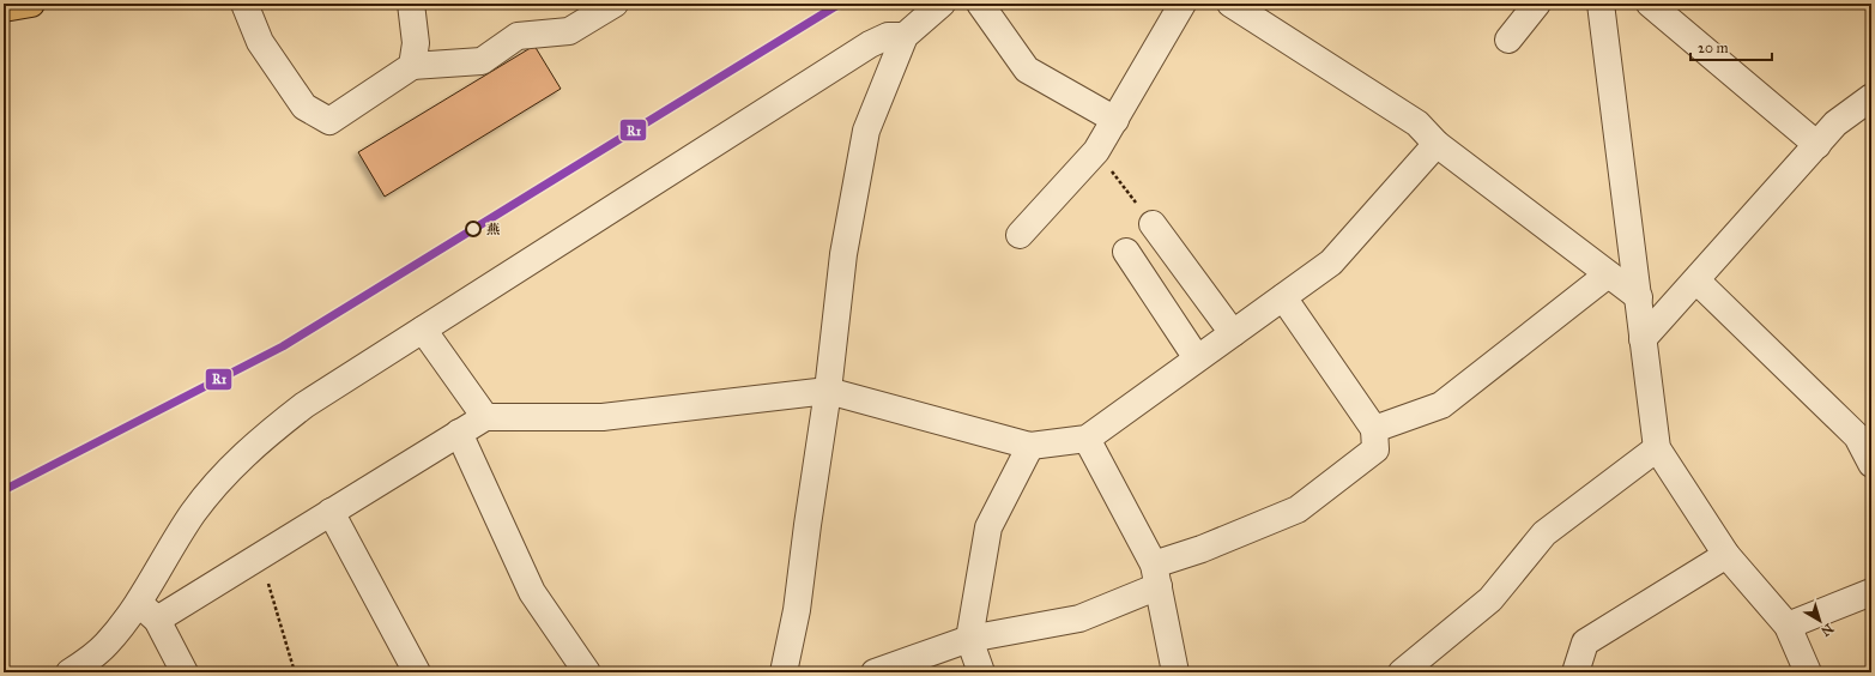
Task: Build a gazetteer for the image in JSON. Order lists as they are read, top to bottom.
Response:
{
  "places": ["燕"],
  "lines": ["transit line R1"],
  "scale_bar": "20 m",
  "north": "bottom right"
}
